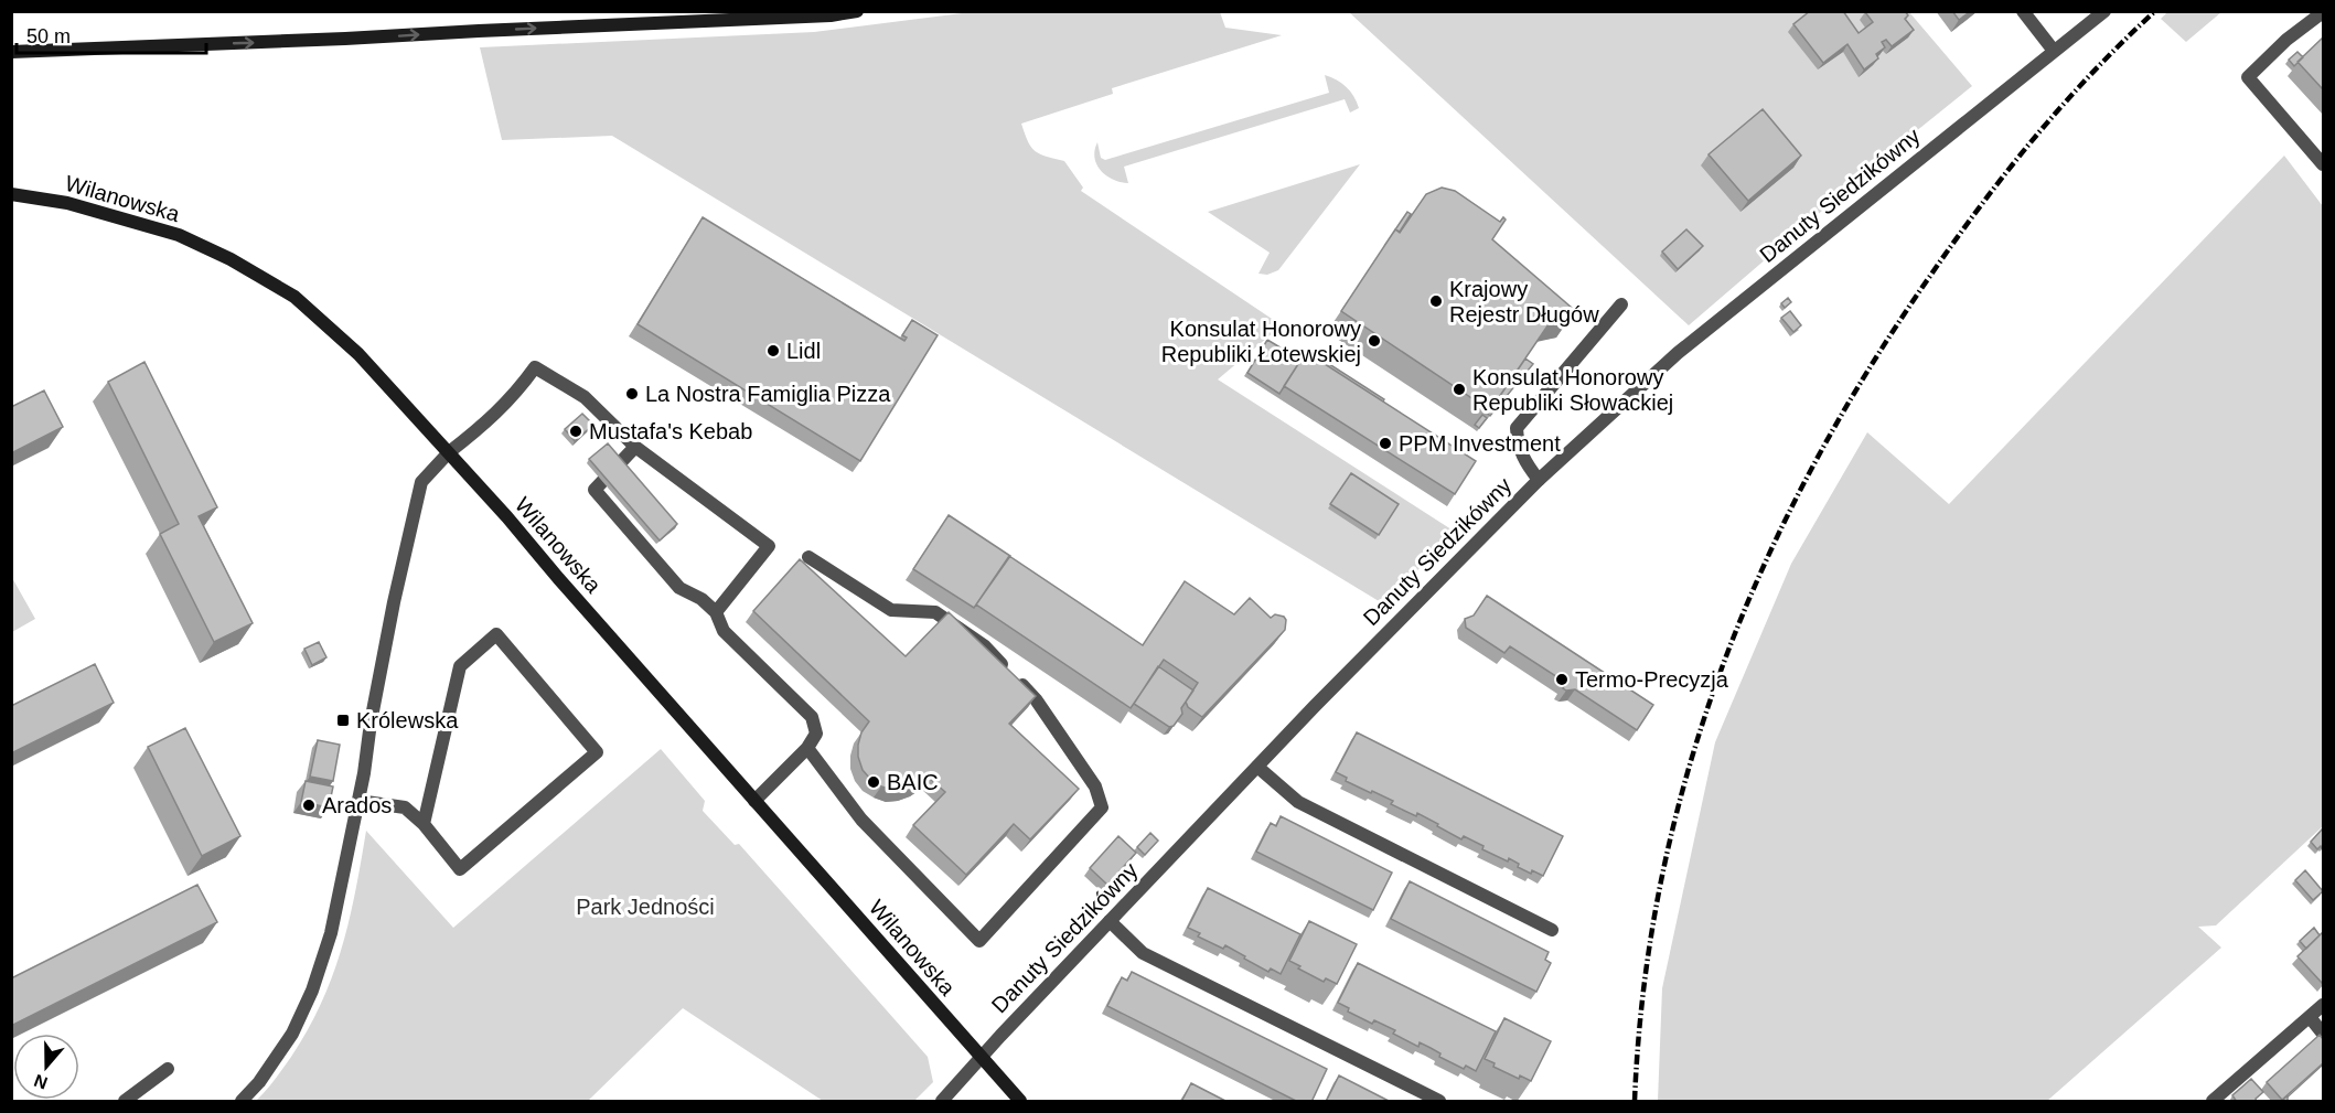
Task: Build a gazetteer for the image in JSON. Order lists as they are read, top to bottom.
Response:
{
  "streets": {
    "street": ["Danuty Siedzikówny", "Wilanowska"]
  },
  "crossings": [
    ["Danuty Siedzikówny", "Wilanowska"]
  ],
  "parks": ["Park Jedności"],
  "places": {
    "other": [
      "Krajowy Rejestr Długów",
      "Konsulat Honorowy Republiki Łotewskiej",
      "Lidl",
      "Konsulat Honorowy Republiki Słowackiej",
      "La Nostra Famiglia Pizza",
      "Mustafa's Kebab",
      "PPM Investment",
      "Termo-Precyzja",
      "BAIC",
      "Arados"
    ],
    "transit": ["Królewska"]
  },
  "scale_bar": "50 m",
  "north": "bottom"
}
